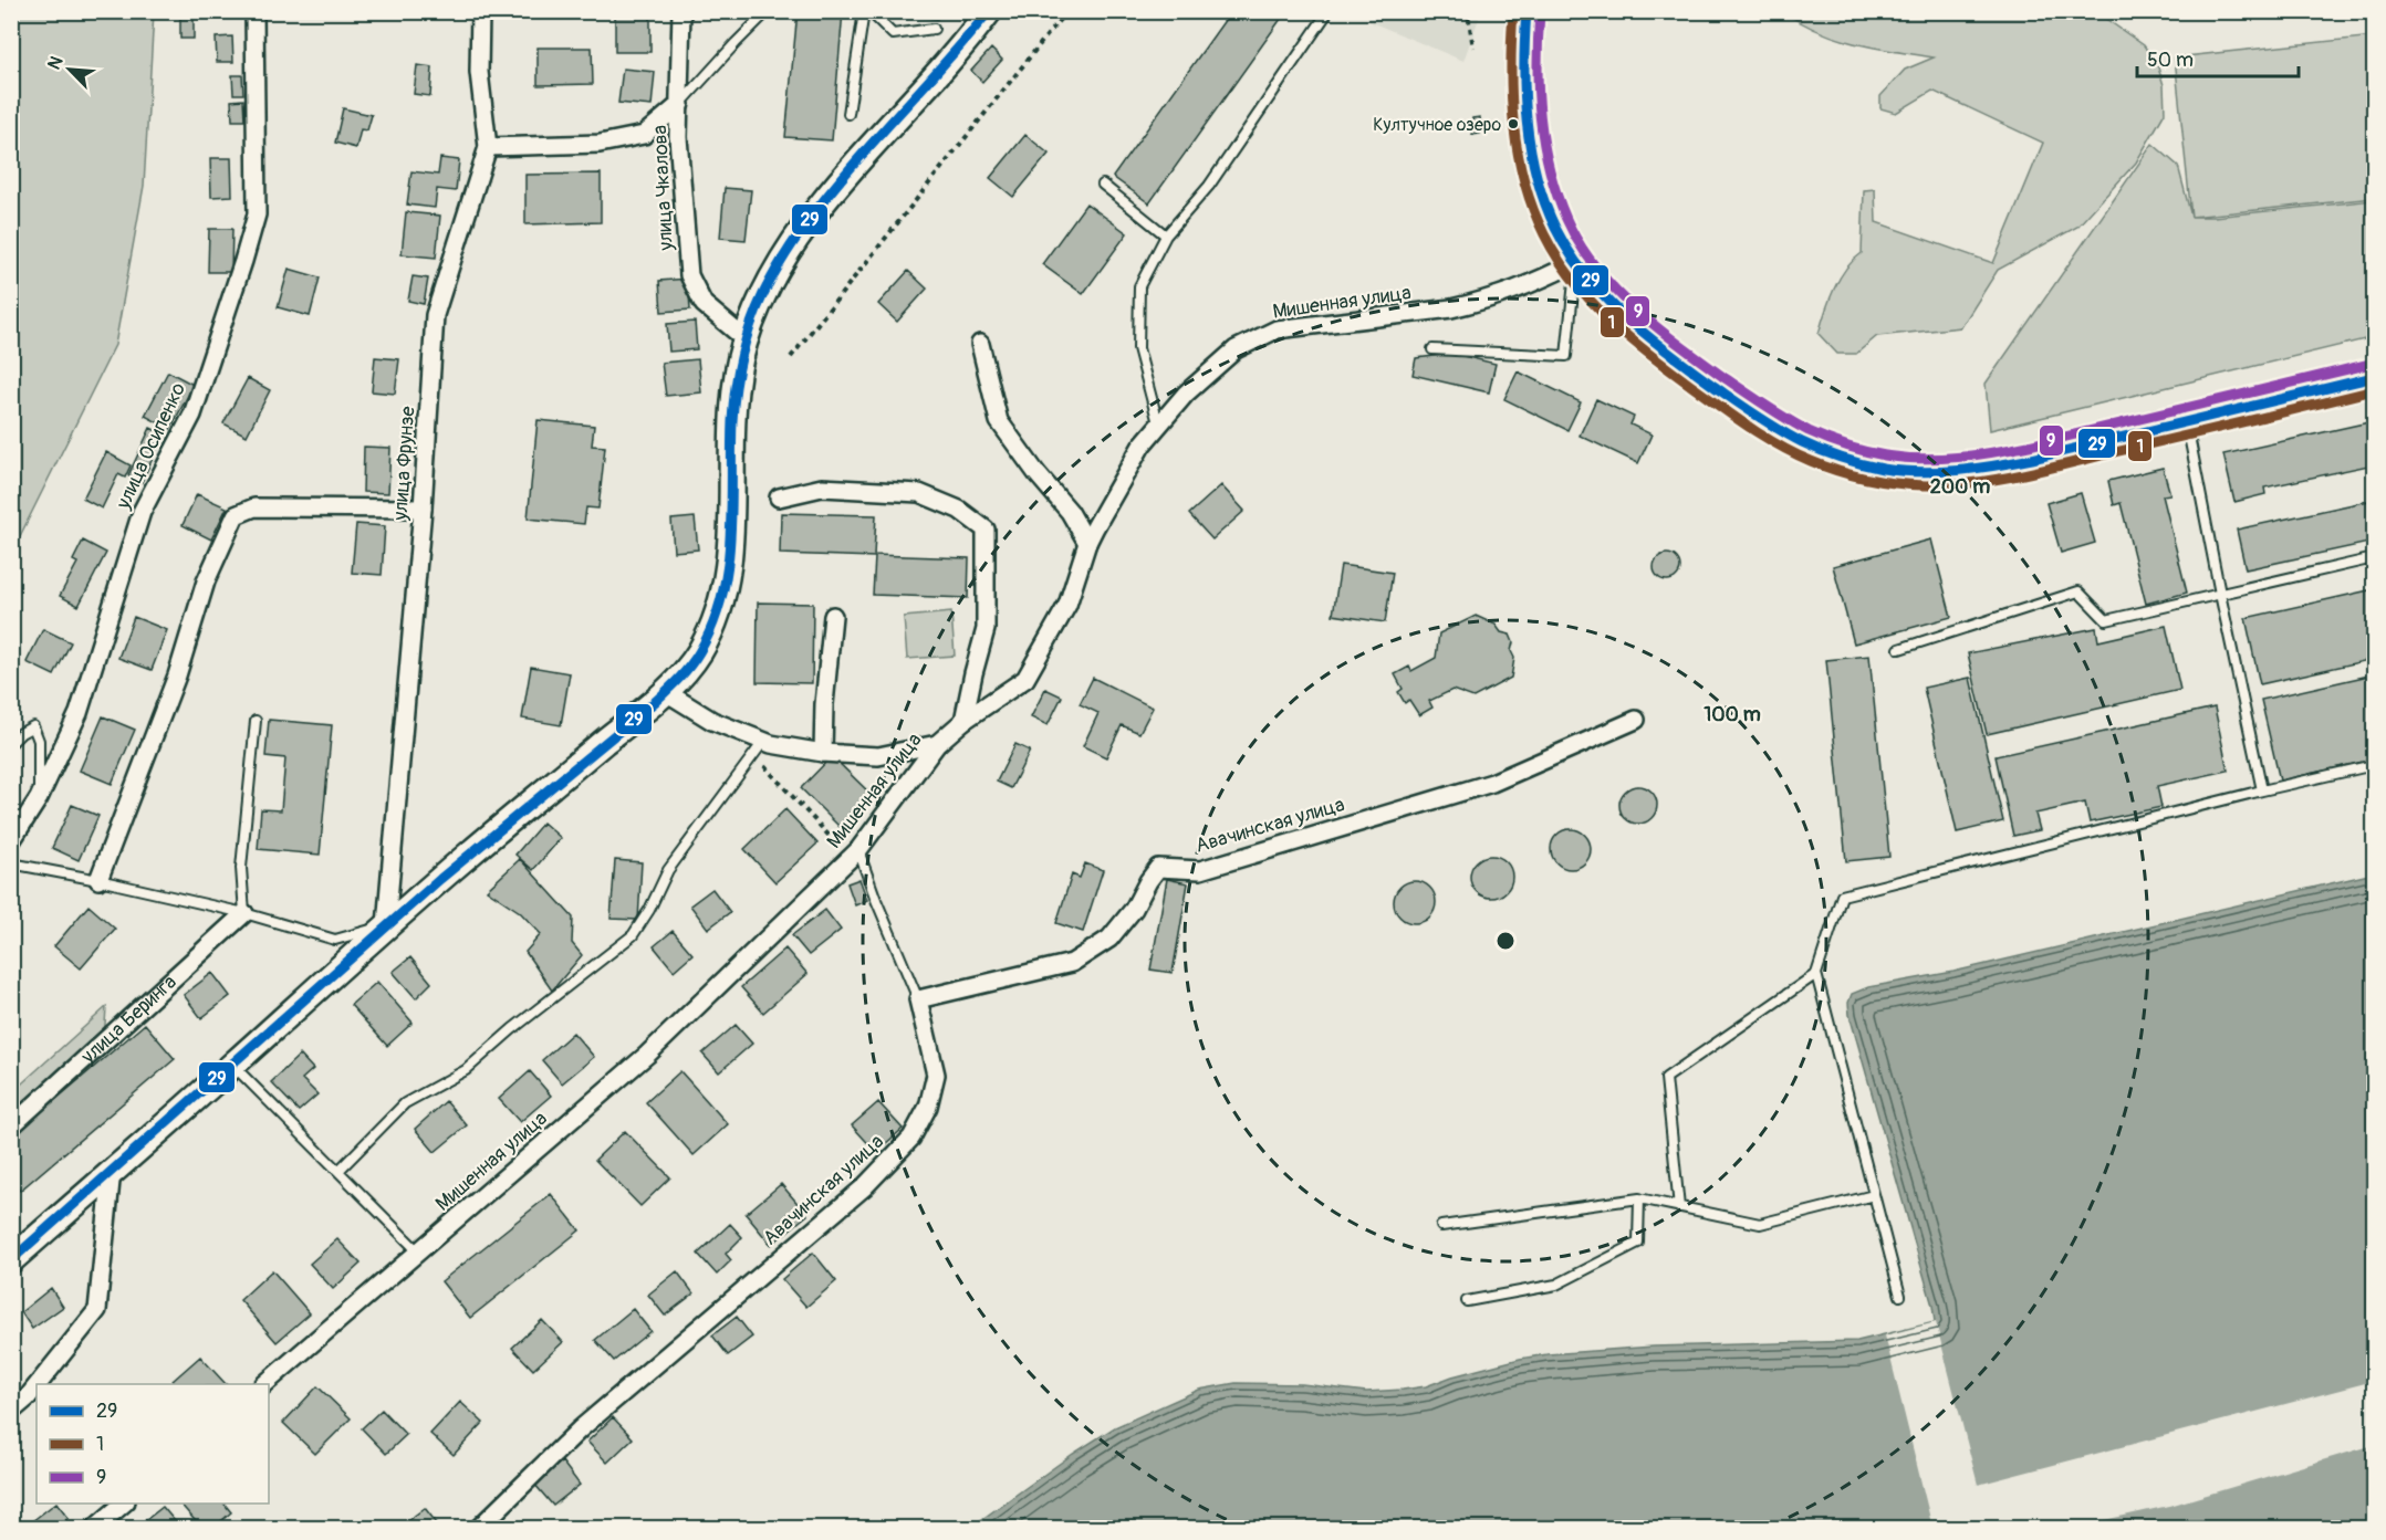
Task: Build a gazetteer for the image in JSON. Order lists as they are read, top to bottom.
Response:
{
  "streets": {
    "street": [
      "улица Чкалова",
      "Мишенная улица",
      "улица Осипенко",
      "улица Фрунзе",
      "Авачинская улица",
      "улица Беринга"
    ]
  },
  "places": ["Култучное озеро"],
  "lines": ["transit line 29", "transit line 1", "transit line 9"],
  "legend": ["29", "1", "9"],
  "scale_bar": "50 m",
  "north": "top left",
  "rings": ["200 m", "100 m"]
}
